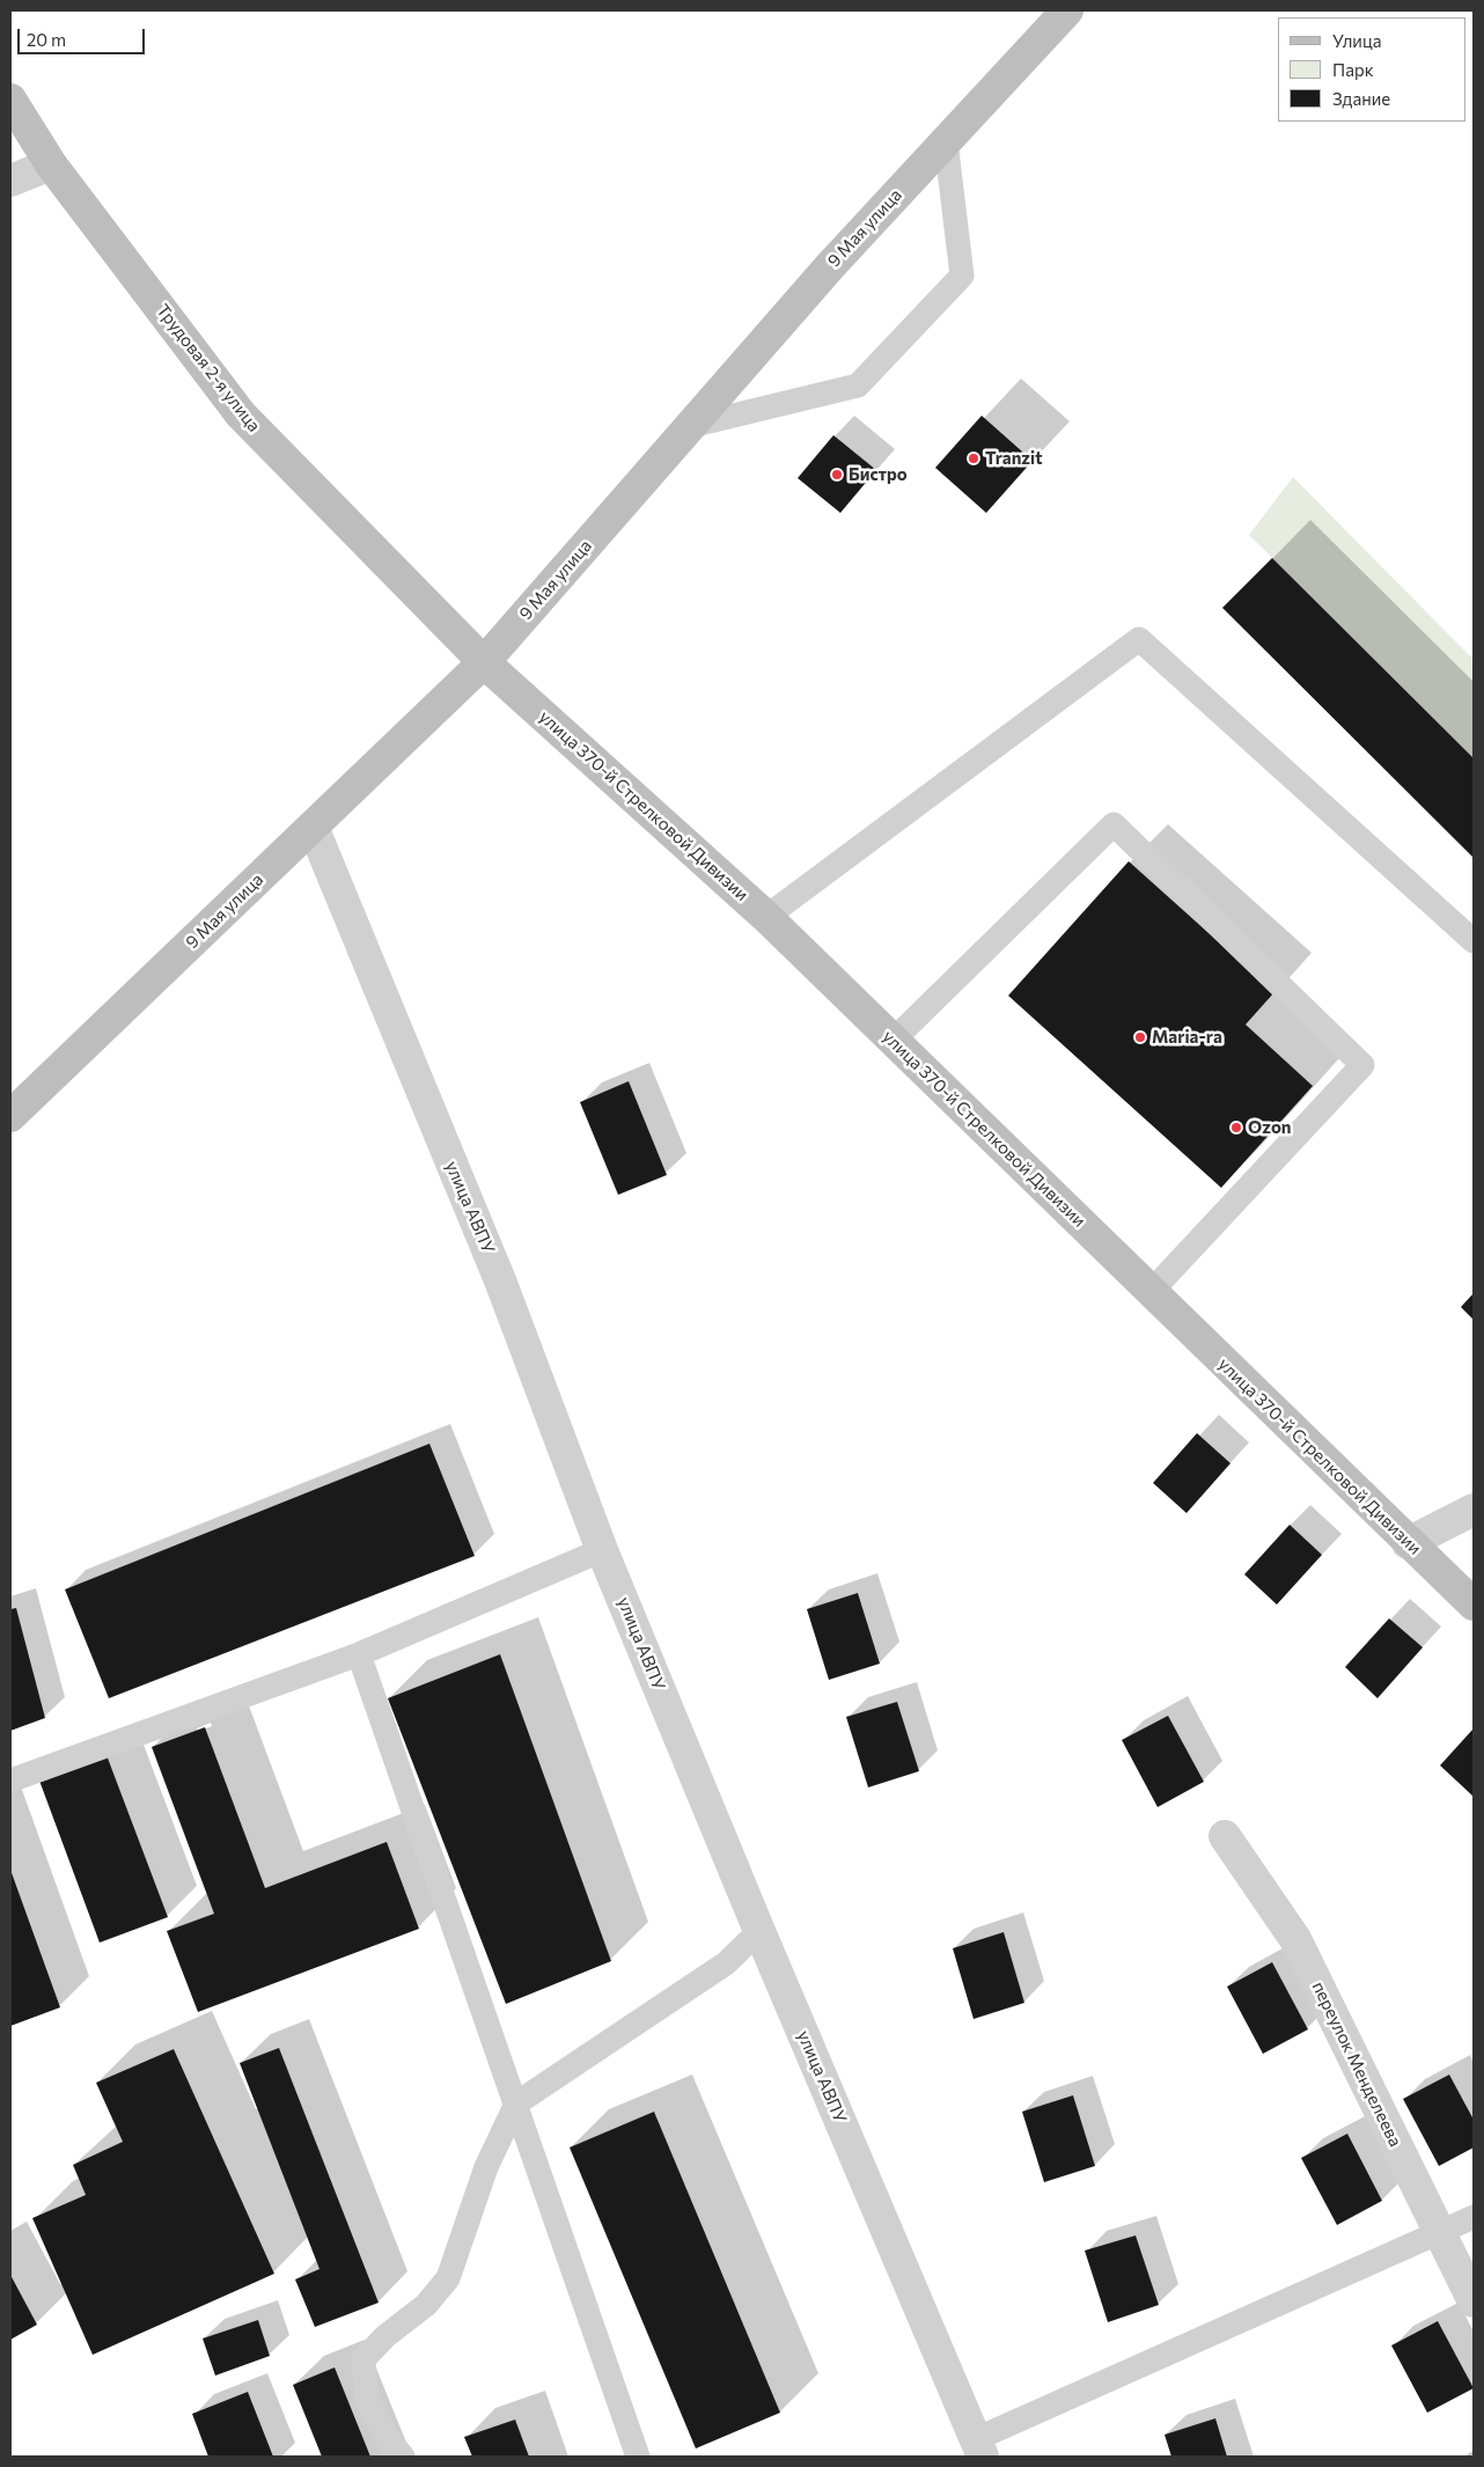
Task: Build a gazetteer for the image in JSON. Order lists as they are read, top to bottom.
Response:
{
  "streets": {
    "street": [
      "9 Мая улица",
      "Трудовая 2-я улица",
      "улица 370-й Стрелковой Дивизии",
      "улица АВПУ",
      "переулок Менделеева"
    ]
  },
  "crossings": [
    ["9 Мая улица", "Трудовая 2-я улица"],
    ["9 Мая улица", "улица 370-й Стрелковой Дивизии"],
    ["9 Мая улица", "улица АВПУ"],
    ["Трудовая 2-я улица", "улица 370-й Стрелковой Дивизии"]
  ],
  "places": [
    "Tranzit",
    "Бистро",
    "Maria-ra",
    "Ozon"
  ],
  "legend": ["Улица", "Парк", "Здание"],
  "scale_bar": "20 m"
}
